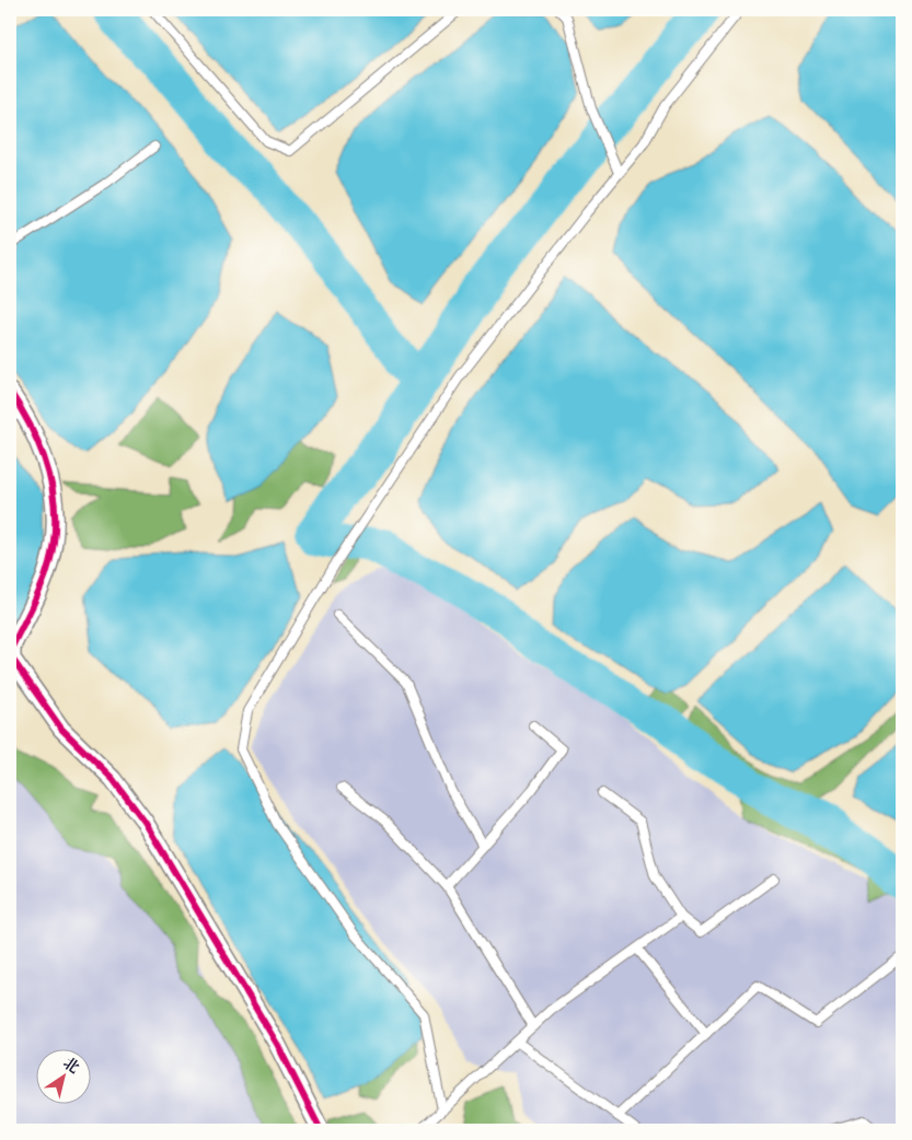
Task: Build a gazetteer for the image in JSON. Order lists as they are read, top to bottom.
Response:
{
  "north": "top right"
}
